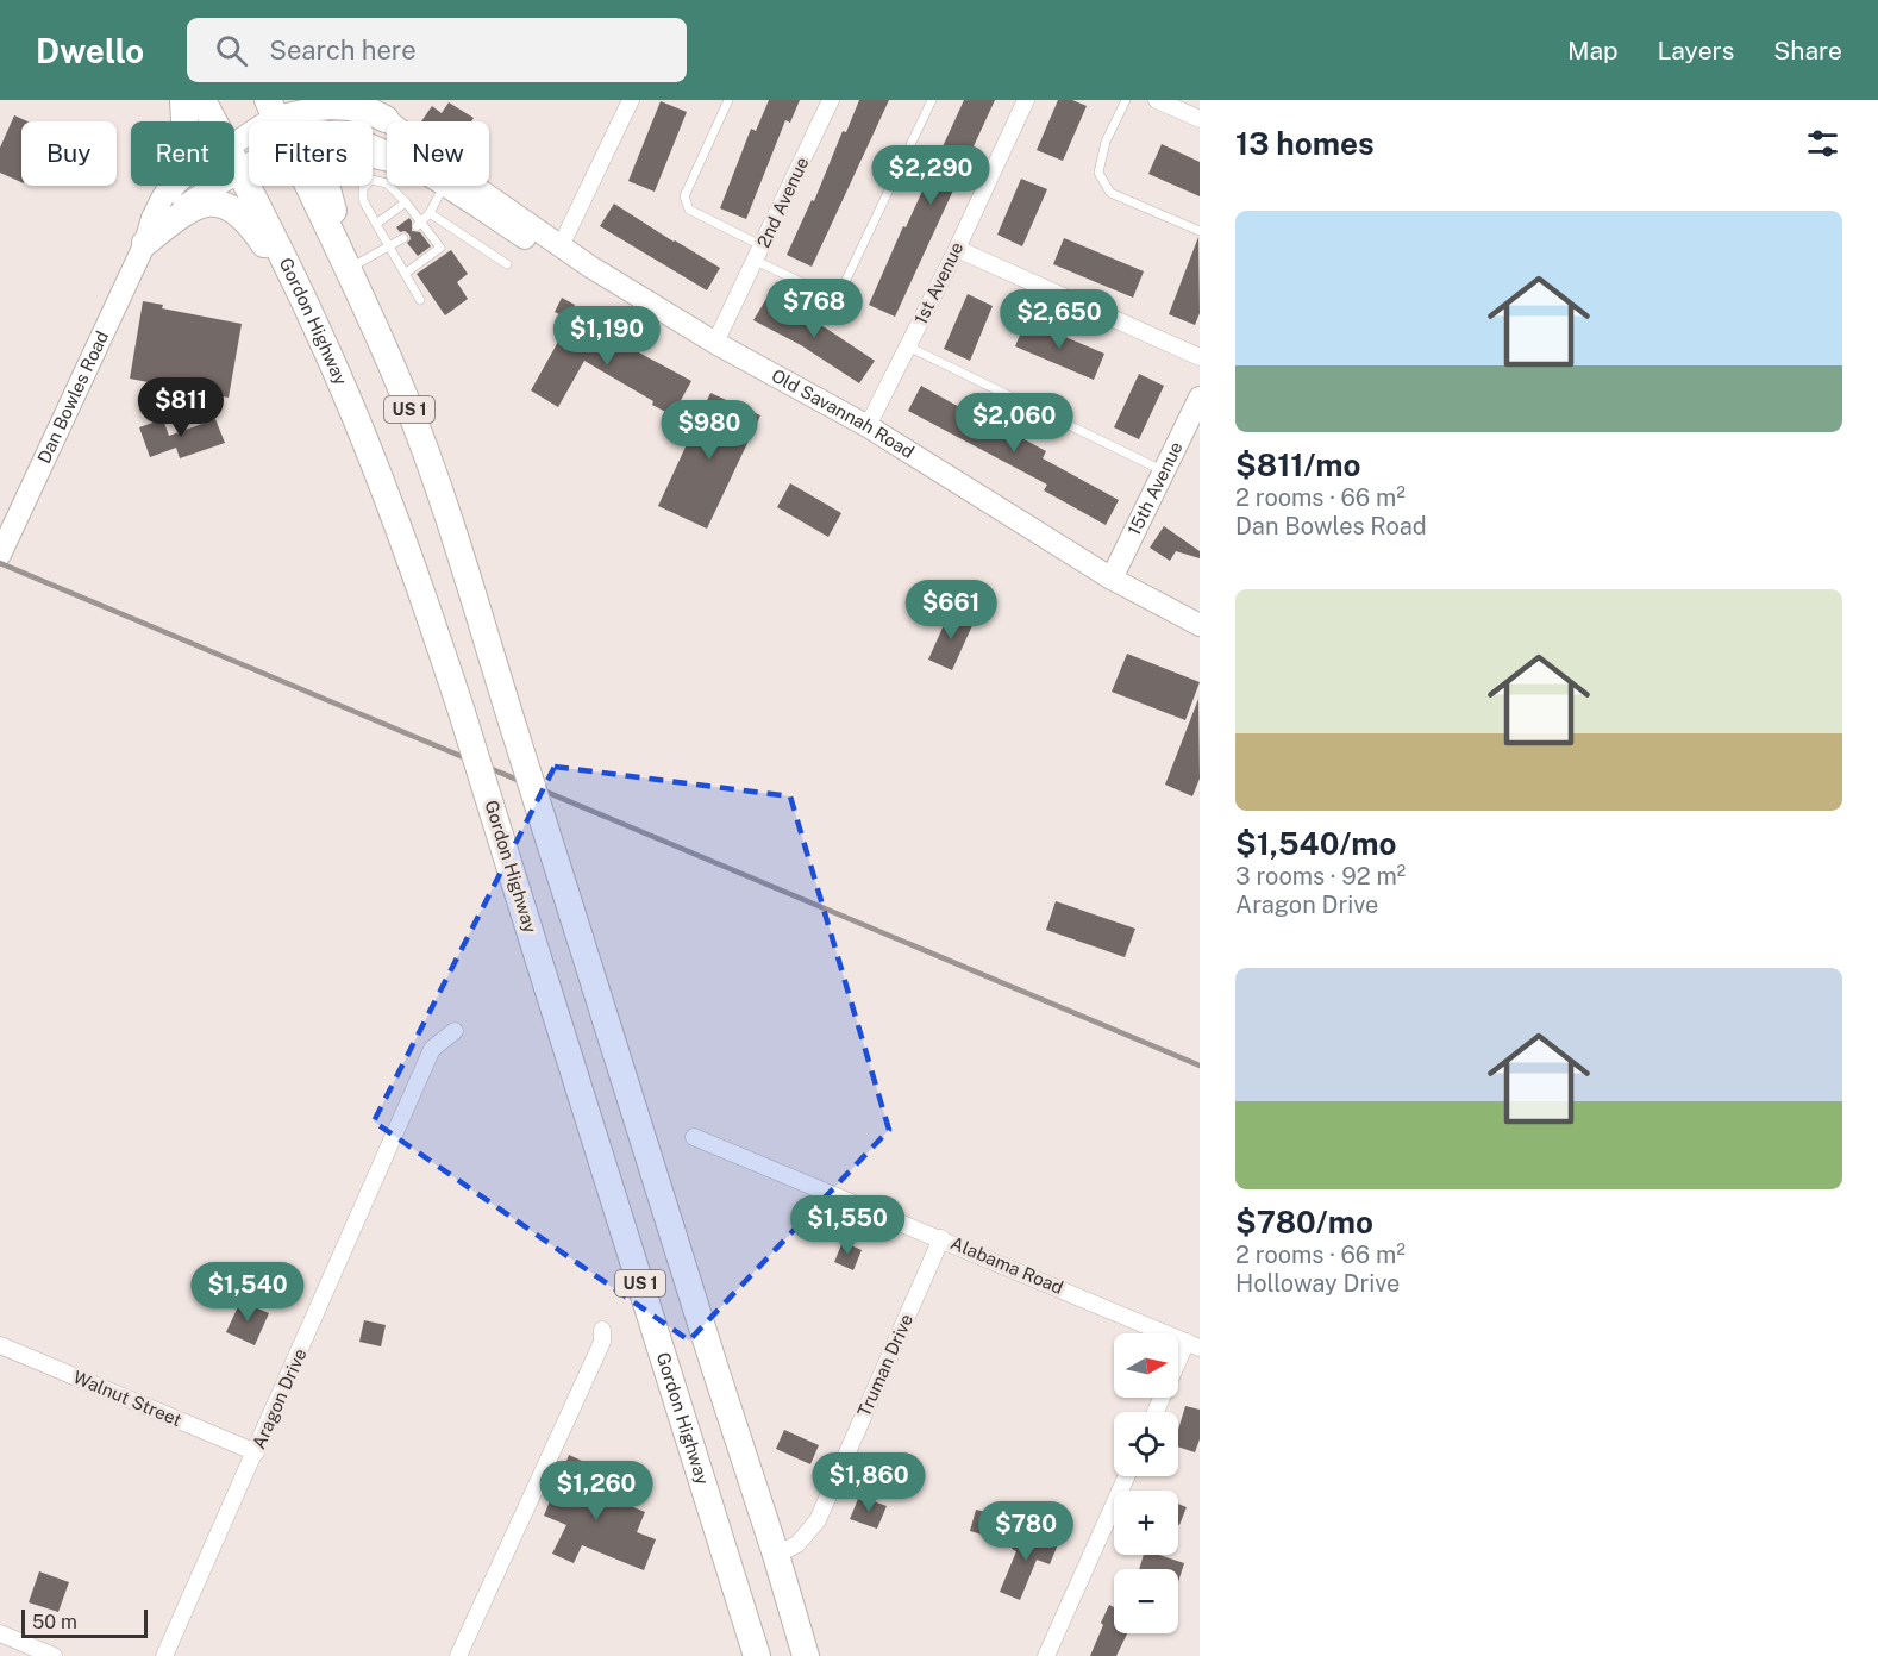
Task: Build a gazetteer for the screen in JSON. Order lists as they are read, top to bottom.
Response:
{
  "streets": {
    "highway": ["Gordon Highway", "US 1"],
    "street": [
      "2nd Avenue",
      "1st Avenue",
      "Dan Bowles Road",
      "Old Savannah Road",
      "15th Avenue",
      "Alabama Road",
      "Truman Drive",
      "Walnut Street",
      "Aragon Drive"
    ]
  },
  "crossings": [
    ["2nd Avenue", "Old Savannah Road"],
    ["1st Avenue", "Old Savannah Road"],
    ["Gordon Highway", "Dan Bowles Road"],
    ["Gordon Highway", "Old Savannah Road"],
    ["Dan Bowles Road", "Old Savannah Road"],
    ["US 1", "Old Savannah Road"],
    ["US 1", "Truman Drive"],
    ["Old Savannah Road", "15th Avenue"],
    ["Alabama Road", "Truman Drive"],
    ["Walnut Street", "Aragon Drive"]
  ],
  "scale_bar": "50 m",
  "north": "right",
  "page": {
    "header": "Dwello",
    "search": "Search here",
    "nav": ["Map", "Layers", "Share"],
    "heading": "13 homes",
    "chip": [
      "Buy",
      "Rent",
      "Filters",
      "New"
    ],
    "price": [
      "$2,290",
      "$768",
      "$2,650",
      "$1,190",
      "$811",
      "$2,060",
      "$980",
      "$661",
      "$1,550",
      "$1,540",
      "$1,860",
      "$1,260",
      "$780"
    ],
    "list": [
      {
        "name": "$811/mo",
        "note": "2 rooms · 66 m² · Dan Bowles Road"
      },
      {
        "name": "$1,540/mo",
        "note": "3 rooms · 92 m² · Aragon Drive"
      },
      {
        "name": "$780/mo",
        "note": "2 rooms · 66 m² · Holloway Drive"
      }
    ],
    "map_buttons": ["+", "−"],
    "scale": "50 m"
  }
}
